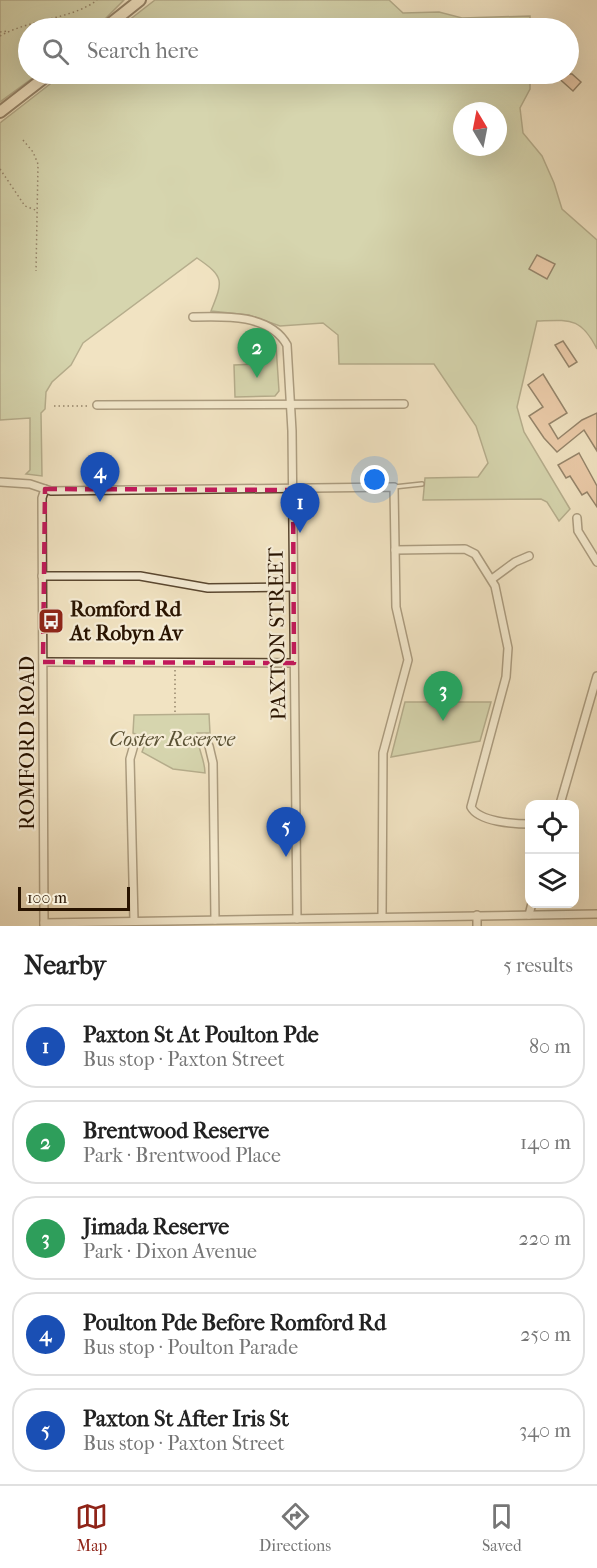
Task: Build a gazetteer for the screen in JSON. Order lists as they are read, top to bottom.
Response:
{
  "streets": {
    "street": ["PAXTON STREET", "ROMFORD ROAD"]
  },
  "parks": ["Coster Reserve"],
  "places": {
    "bus stop": ["Romford Rd At Robyn Av"]
  },
  "scale_bar": "100 m",
  "north": "top",
  "page": {
    "search": "Search here",
    "pins": [
      "2",
      "4",
      "1",
      "3",
      "5"
    ],
    "scale": "100 m",
    "heading": ["Nearby", "5 results"],
    "list": [
      {
        "mark": "1",
        "name": "Paxton St At Poulton Pde",
        "note": "Bus stop · Paxton Street",
        "value": "80 m"
      },
      {
        "mark": "2",
        "name": "Brentwood Reserve",
        "note": "Park · Brentwood Place",
        "value": "140 m"
      },
      {
        "mark": "3",
        "name": "Jimada Reserve",
        "note": "Park · Dixon Avenue",
        "value": "220 m"
      },
      {
        "mark": "4",
        "name": "Poulton Pde Before Romford Rd",
        "note": "Bus stop · Poulton Parade",
        "value": "250 m"
      },
      {
        "mark": "5",
        "name": "Paxton St After Iris St",
        "note": "Bus stop · Paxton Street",
        "value": "340 m"
      }
    ],
    "nav": ["Map", "Directions", "Saved"]
  }
}
